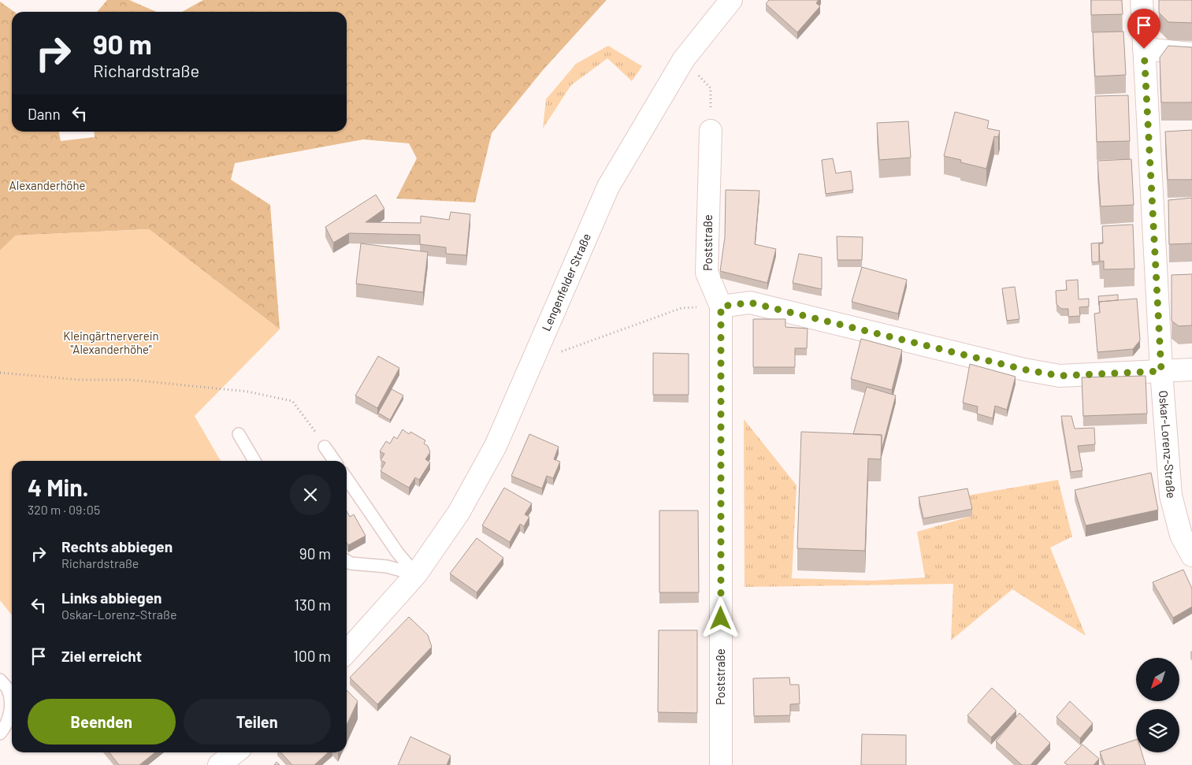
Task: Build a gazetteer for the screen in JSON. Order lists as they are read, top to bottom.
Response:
{
  "streets": {
    "street": ["Poststraße", "Lengenfelder Straße", "Oskar-Lorenz-Straße"]
  },
  "parks": ["Alexanderhöhe", "Kleingärtnerverein \"Alexanderhöhe\""],
  "north": "bottom left",
  "page": {
    "turn": ["90 m", "Richardstraße"],
    "then": "Dann",
    "heading": ["4 Min.", "320 m · 09:05"],
    "list": [
      {
        "name": "Rechts abbiegen",
        "note": "Richardstraße",
        "value": "90 m"
      },
      {
        "name": "Links abbiegen",
        "note": "Oskar-Lorenz-Straße",
        "value": "130 m"
      },
      {
        "name": "Ziel erreicht",
        "value": "100 m"
      }
    ],
    "buttons": ["Beenden", "Teilen"]
  }
}
